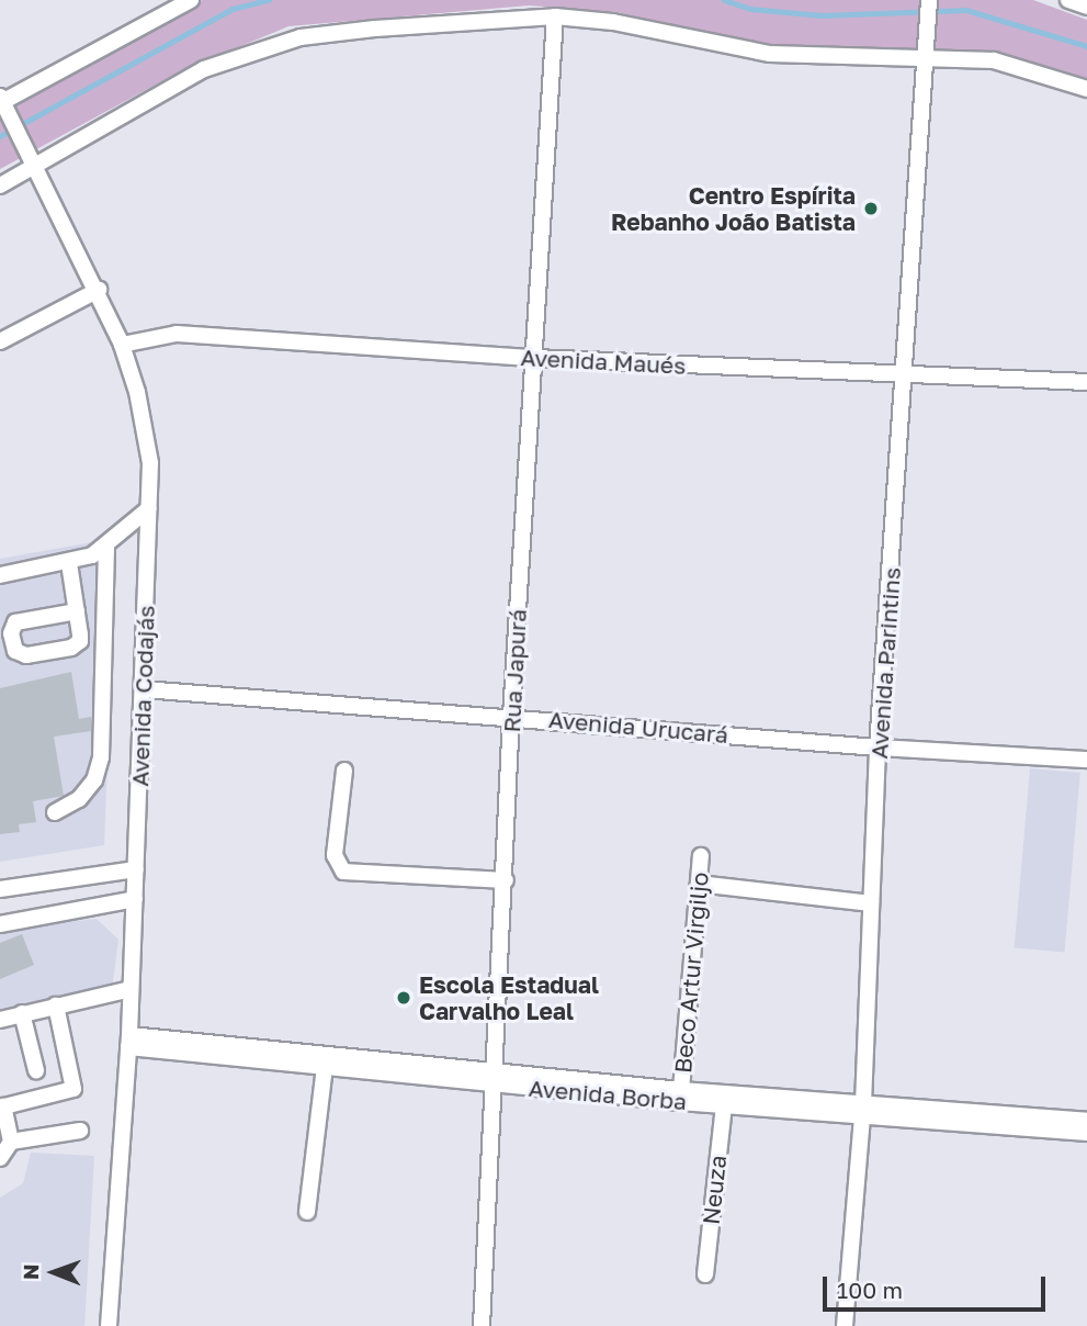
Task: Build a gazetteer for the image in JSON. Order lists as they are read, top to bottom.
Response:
{
  "streets": {
    "street": [
      "Avenida Maués",
      "Avenida Parintins",
      "Rua Japurá",
      "Avenida Codajás",
      "Avenida Urucará",
      "Beco Artur Virgiljo",
      "Avenida Borba",
      "Neuza"
    ]
  },
  "crossings": [
    ["Avenida Maués", "Avenida Parintins"],
    ["Avenida Maués", "Rua Japurá"],
    ["Avenida Maués", "Avenida Codajás"],
    ["Avenida Parintins", "Avenida Urucará"],
    ["Avenida Parintins", "Avenida Borba"],
    ["Rua Japurá", "Avenida Urucará"],
    ["Rua Japurá", "Avenida Borba"],
    ["Avenida Codajás", "Avenida Urucará"],
    ["Avenida Codajás", "Avenida Borba"],
    ["Beco Artur Virgiljo", "Avenida Borba"],
    ["Avenida Borba", "Neuza"]
  ],
  "places": ["Centro Espírita Rebanho João Batista", "Escola Estadual Carvalho Leal"],
  "scale_bar": "100 m",
  "north": "left"
}
